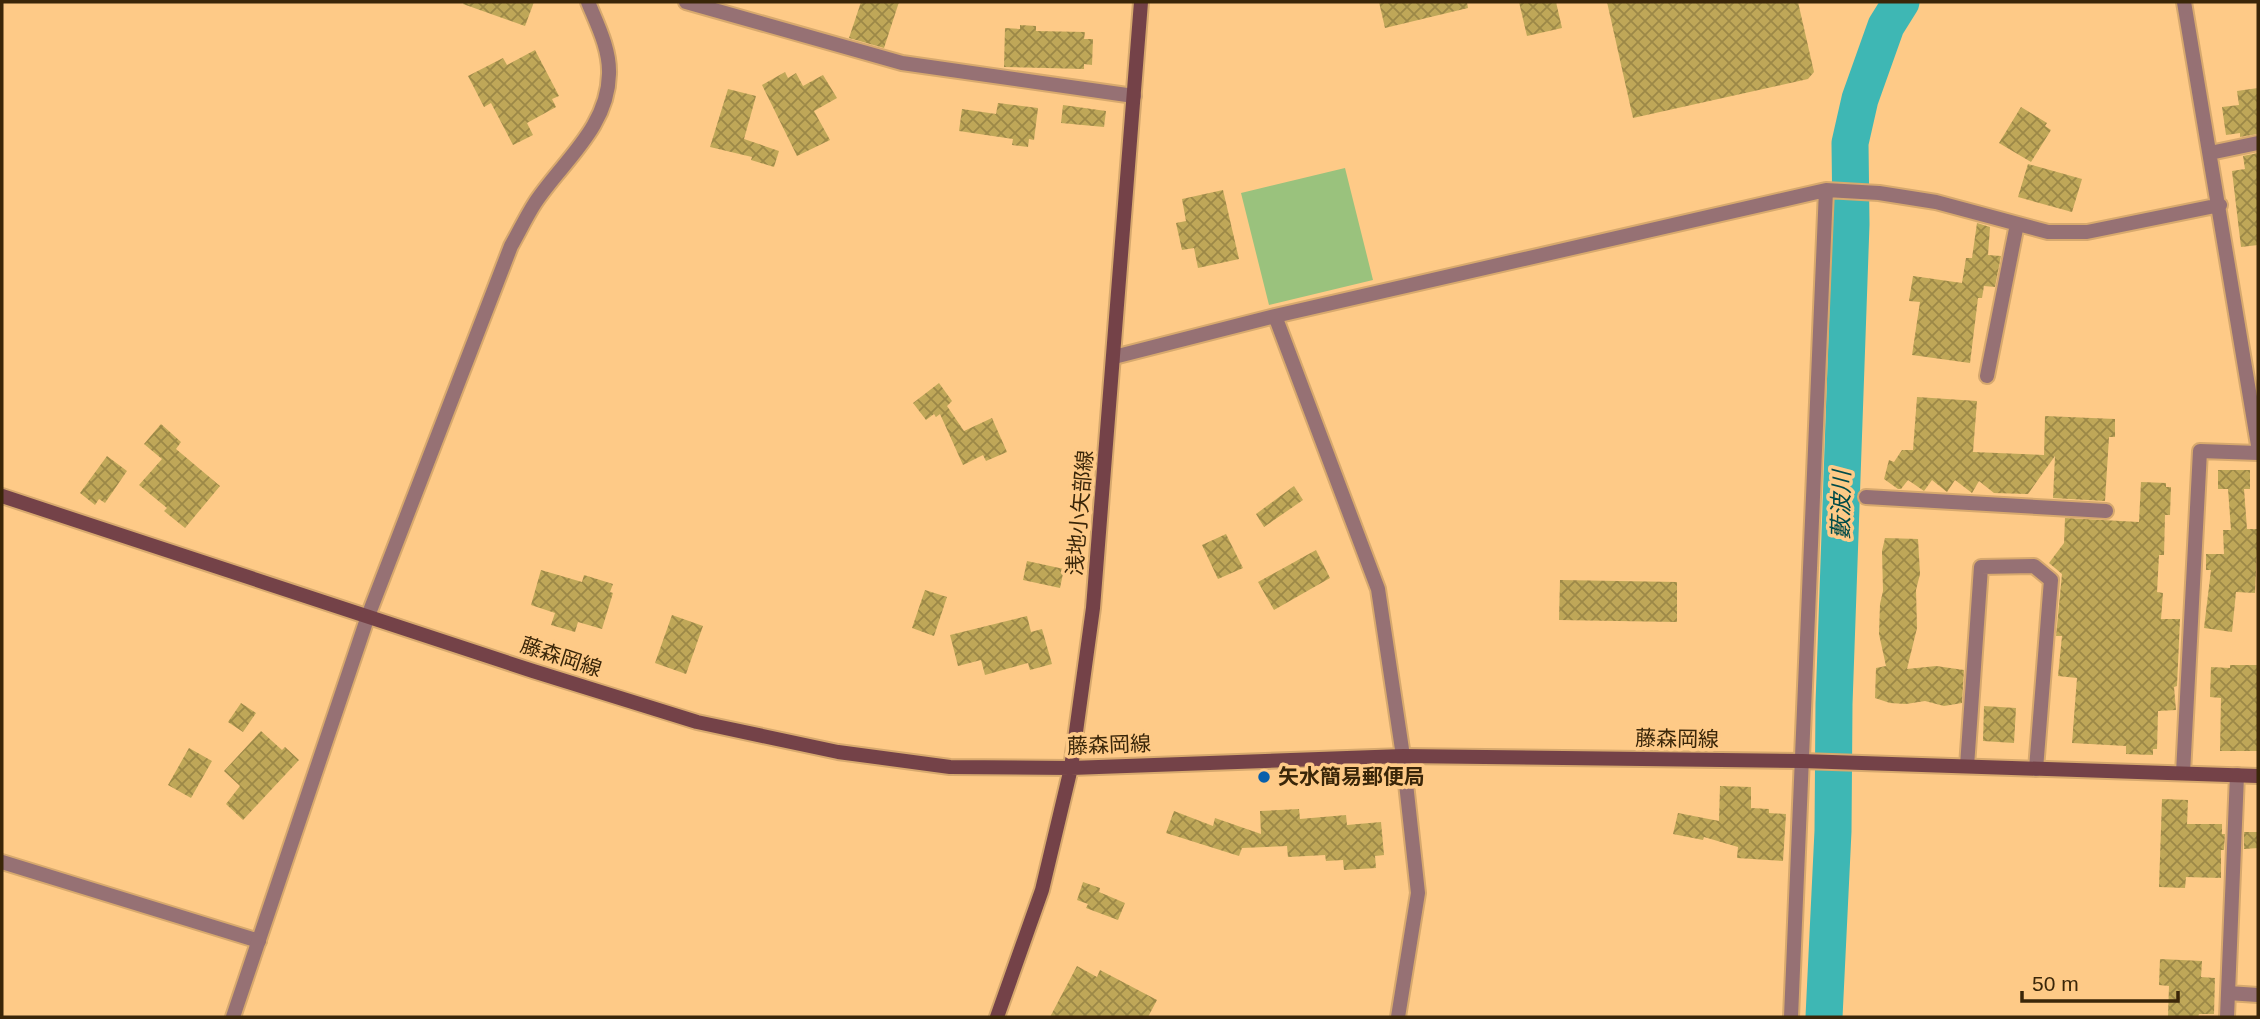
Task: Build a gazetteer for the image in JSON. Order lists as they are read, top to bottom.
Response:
{
  "streets": {
    "main road": ["浅地小矢部線", "藤森岡線"]
  },
  "crossings": [
    ["浅地小矢部線", "藤森岡線"]
  ],
  "water": ["藪波川"],
  "places": ["矢水簡易郵便局"],
  "scale_bar": "50 m"
}
